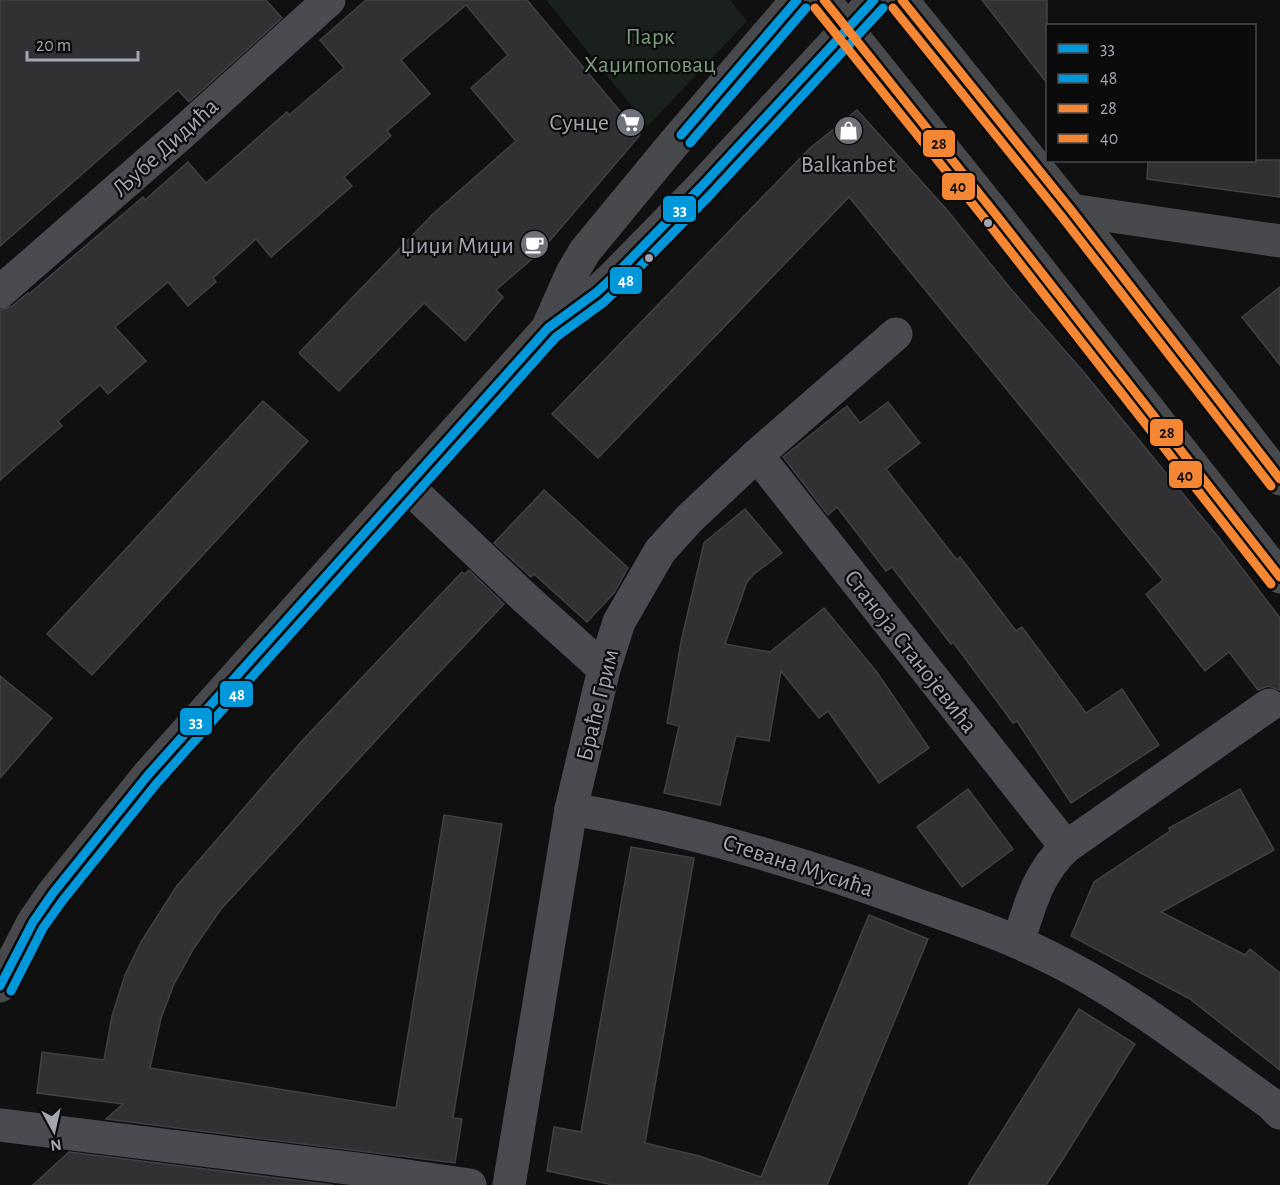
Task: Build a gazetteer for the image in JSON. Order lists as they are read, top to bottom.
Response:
{
  "streets": {
    "street": [
      "Љубе Дидића",
      "Станоја Станојевића",
      "Браће Грим",
      "Стевана Мусића"
    ]
  },
  "crossings": [
    ["Станоја Станојевића", "Браће Грим"],
    ["Браће Грим", "Стевана Мусића"]
  ],
  "parks": ["Парк Хаџипоповац"],
  "places": {
    "supermarket": ["Сунце"],
    "shop": ["Balkanbet"],
    "cafe": ["Џиџи Миџи"]
  },
  "lines": [
    "transit line 33",
    "transit line 28",
    "transit line 48",
    "transit line 40"
  ],
  "legend": [
    "33",
    "48",
    "28",
    "40"
  ],
  "scale_bar": "20 m",
  "north": "bottom"
}
